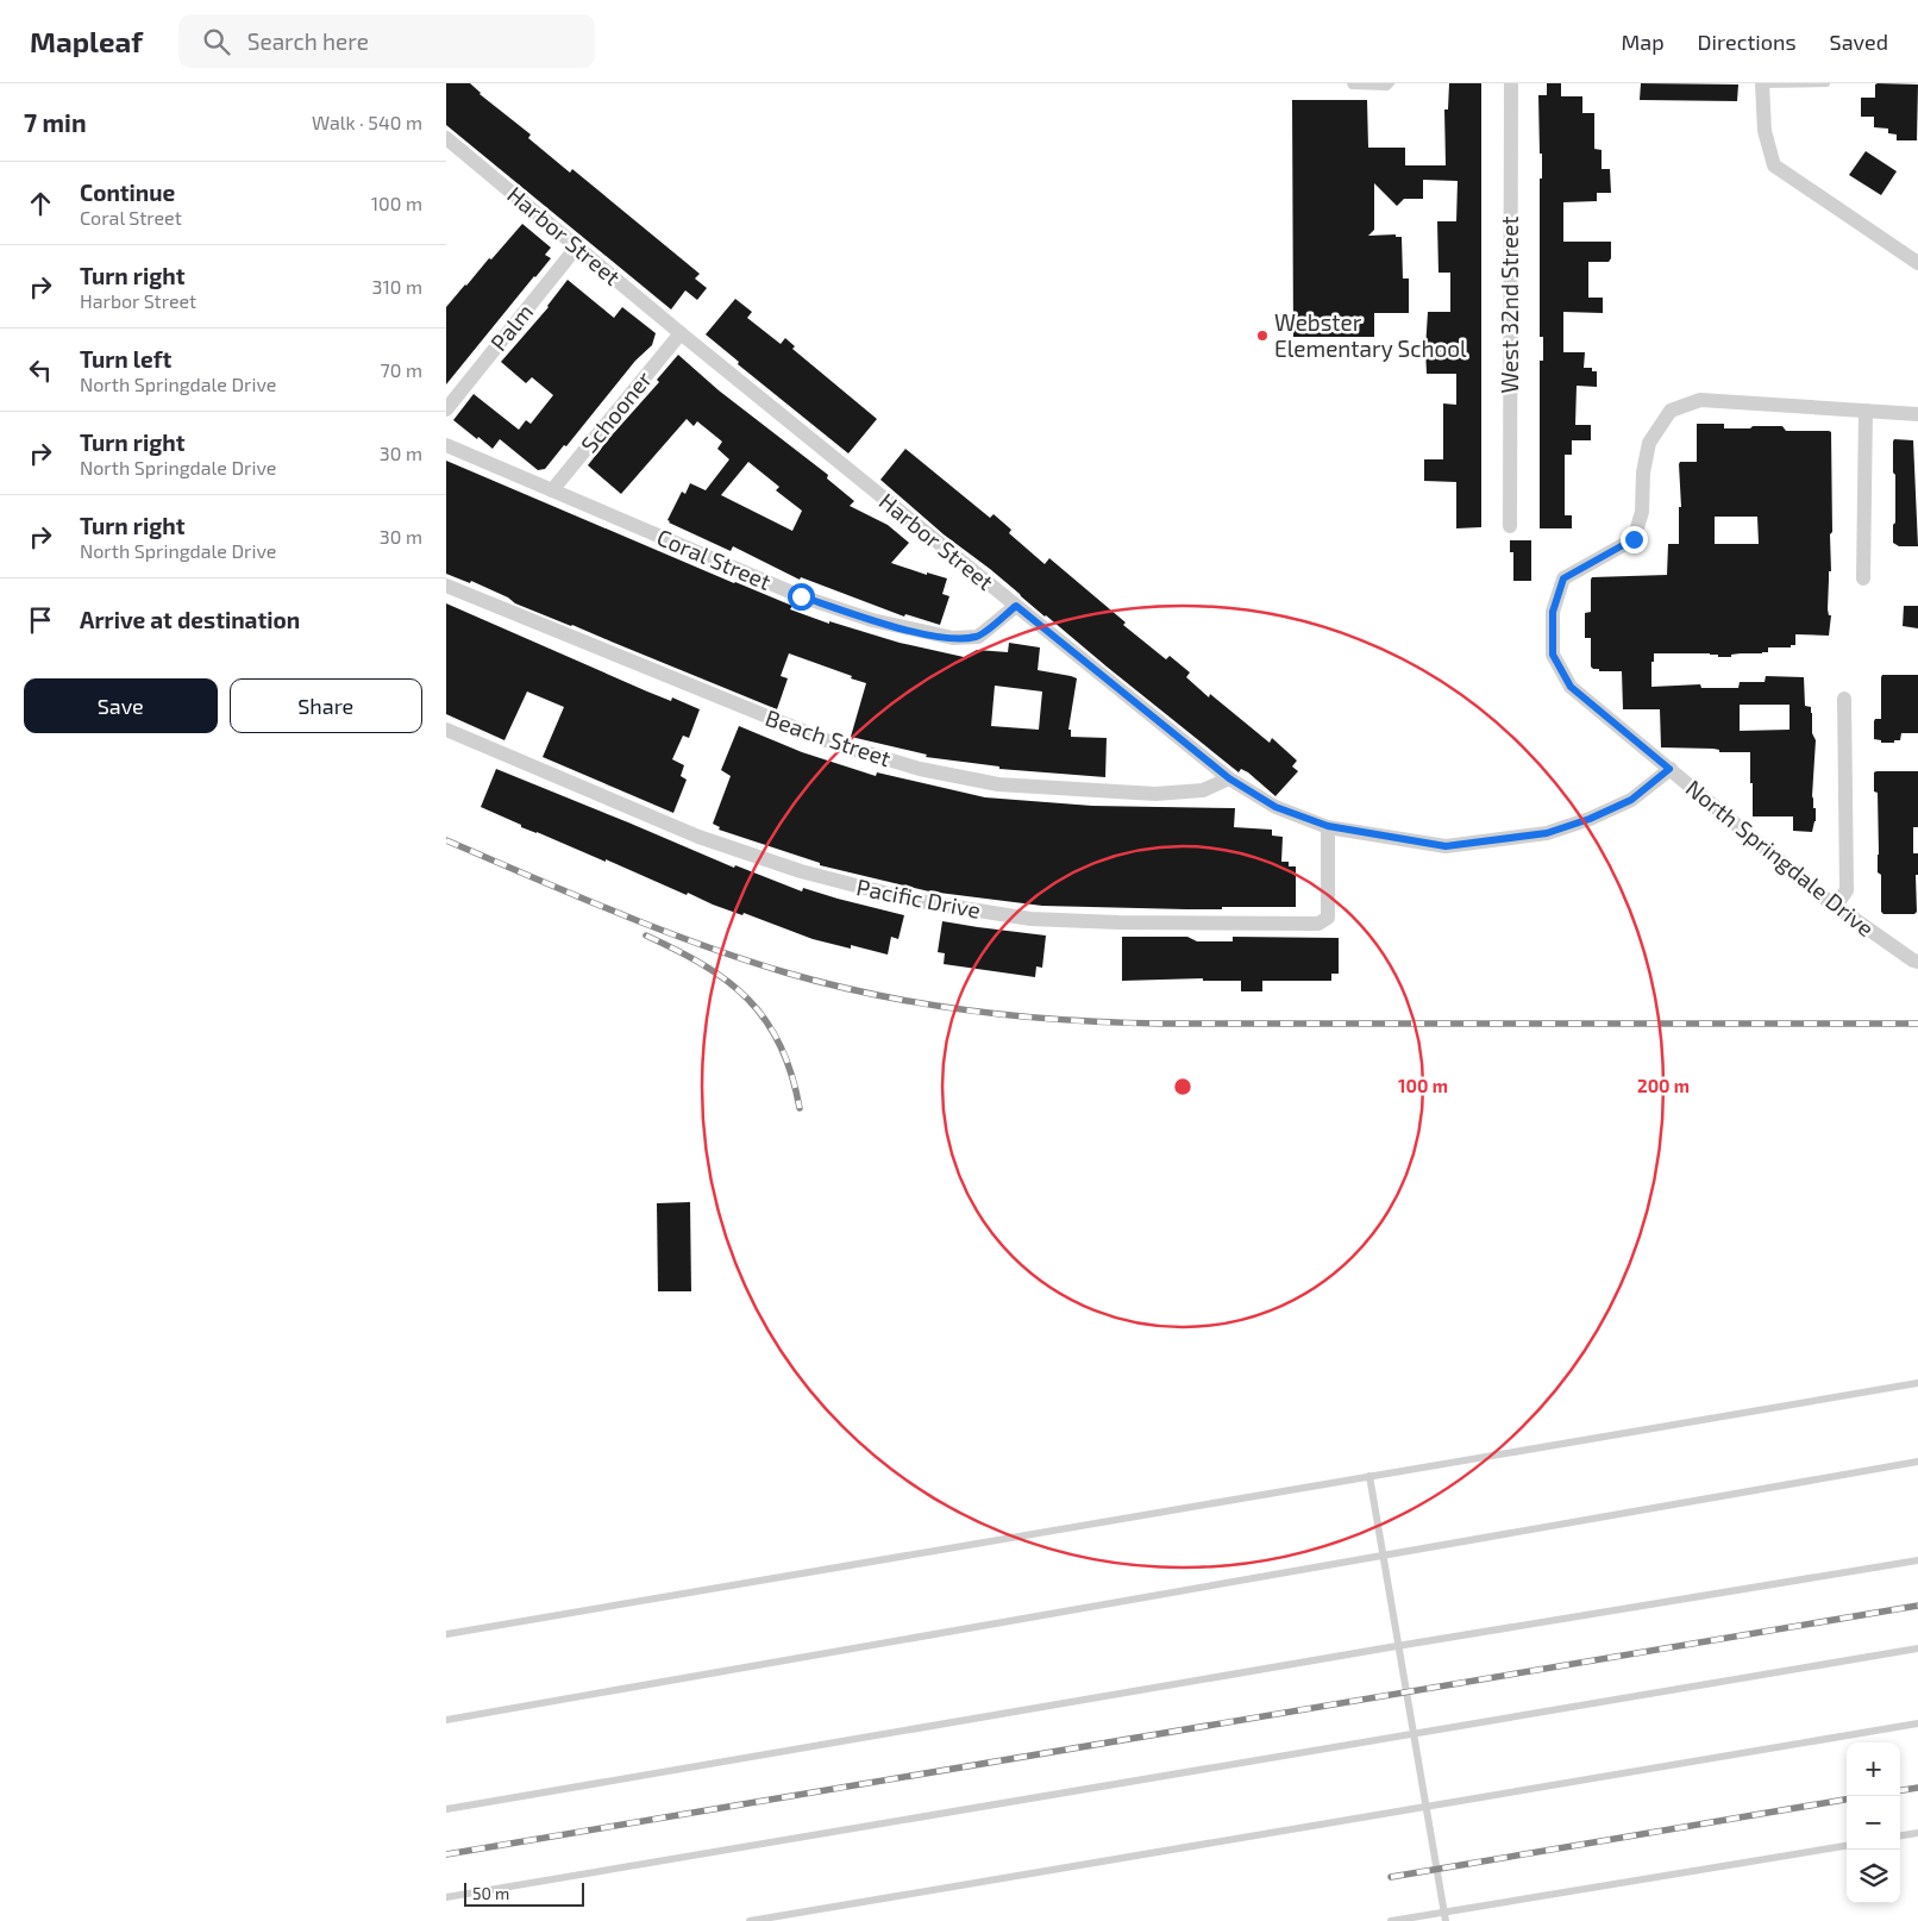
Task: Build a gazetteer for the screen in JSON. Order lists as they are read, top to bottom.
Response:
{
  "streets": {
    "street": [
      "Harbor Street",
      "West 32nd Street",
      "Palm",
      "Schooner",
      "Coral Street",
      "Beach Street",
      "North Springdale Drive",
      "Pacific Drive"
    ]
  },
  "crossings": [
    ["Harbor Street", "Palm"],
    ["Harbor Street", "Schooner"],
    ["Harbor Street", "Coral Street"],
    ["Harbor Street", "Beach Street"],
    ["Harbor Street", "North Springdale Drive"],
    ["Harbor Street", "Pacific Drive"],
    ["Schooner", "Coral Street"]
  ],
  "places": ["Webster Elementary School"],
  "scale_bar": "50 m",
  "page": {
    "header": "Mapleaf",
    "search": "Search here",
    "nav": ["Map", "Directions", "Saved"],
    "heading": ["7 min", "Walk · 540 m"],
    "list": [
      ["Continue", "Coral Street", "100 m"],
      ["Turn right", "Harbor Street", "310 m"],
      ["Turn left", "North Springdale Drive", "70 m"],
      ["Turn right", "North Springdale Drive", "30 m"],
      ["Turn right", "North Springdale Drive", "30 m"],
      "Arrive at destination"
    ],
    "buttons": ["Save", "Share"],
    "map_buttons": ["+", "−"],
    "scale": "50 m"
  },
  "rings": ["100 m", "200 m"]
}
